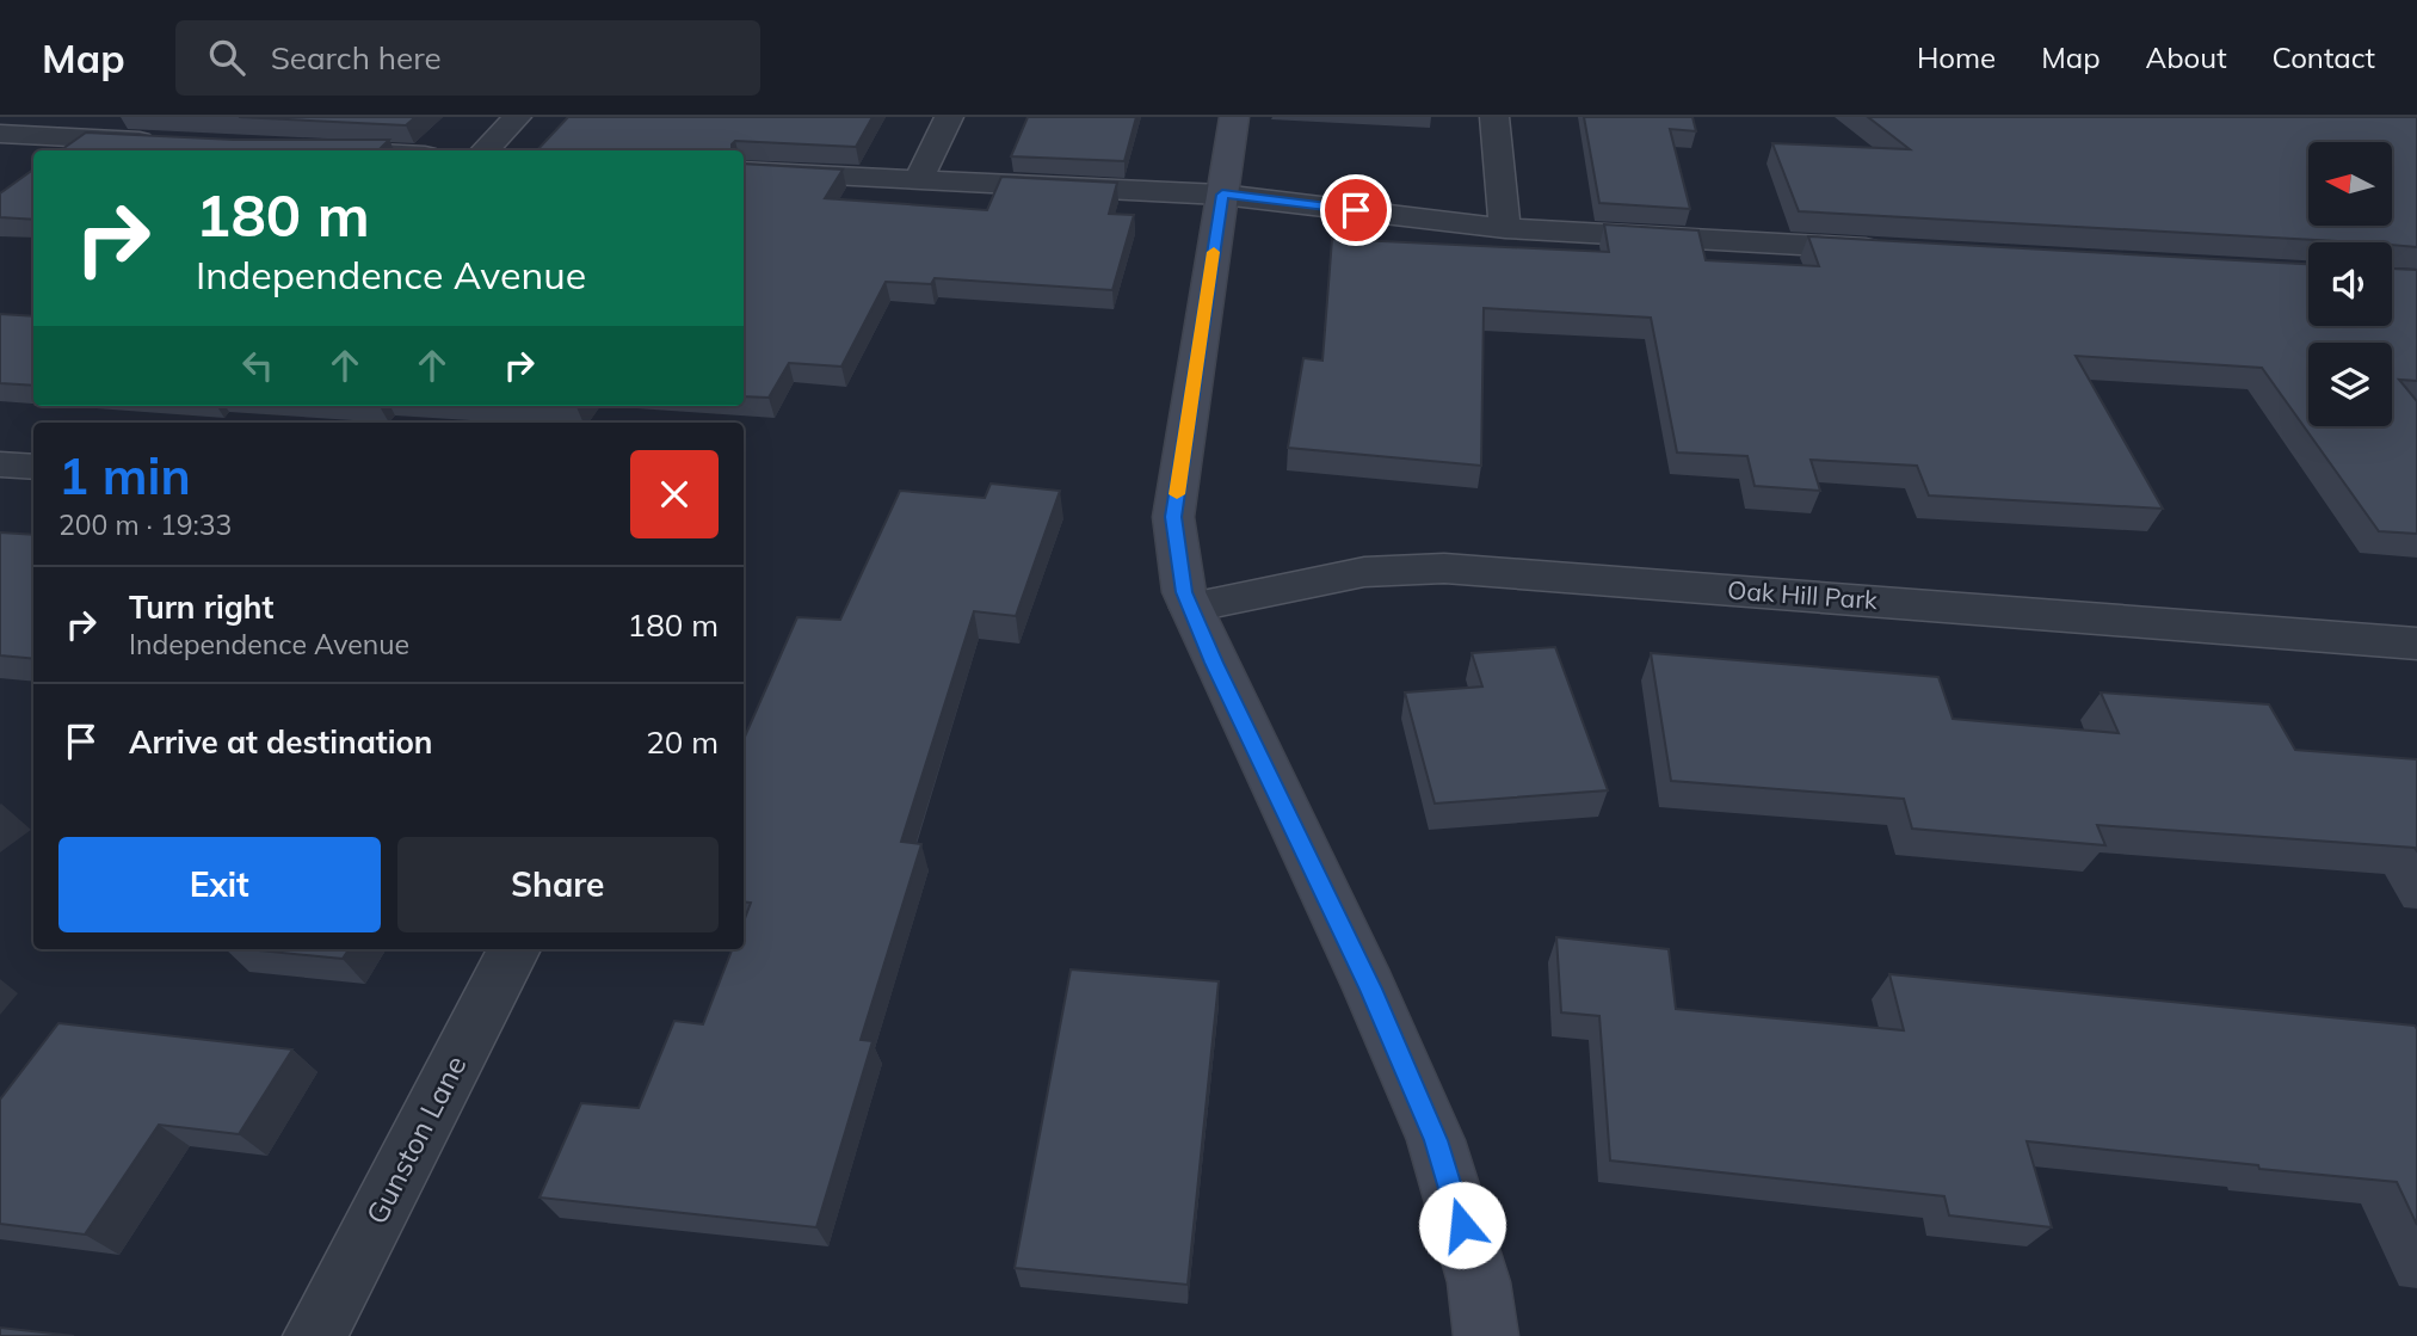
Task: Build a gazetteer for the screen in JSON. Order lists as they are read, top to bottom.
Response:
{
  "streets": {
    "street": ["Oak Hill Park", "Gunston Lane"]
  },
  "north": "left",
  "page": {
    "header": "Map",
    "search": "Search here",
    "nav": [
      "Home",
      "Map",
      "About",
      "Contact"
    ],
    "turn": ["180 m", "Independence Avenue"],
    "heading": ["1 min", "200 m · 19:33"],
    "list": [
      {
        "name": "Turn right",
        "note": "Independence Avenue",
        "value": "180 m"
      },
      {
        "name": "Arrive at destination",
        "value": "20 m"
      }
    ],
    "buttons": ["Exit", "Share"]
  }
}
